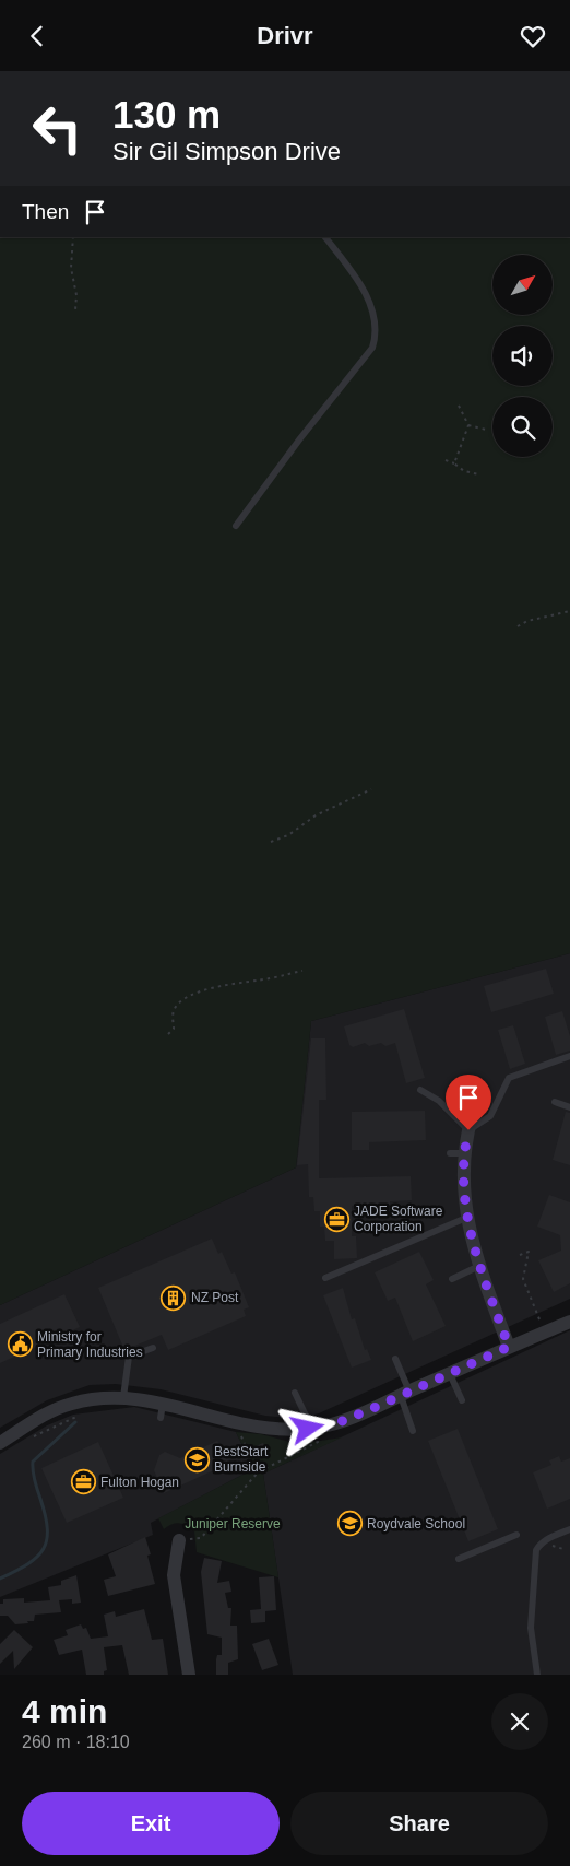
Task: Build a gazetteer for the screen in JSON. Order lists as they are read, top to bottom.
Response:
{
  "parks": ["Juniper Reserve"],
  "places": {
    "office": ["JADE Software Corporation", "Fulton Hogan"],
    "building": ["NZ Post"],
    "public building": ["Ministry for Primary Industries"],
    "school or university": ["BestStart Burnside", "Roydvale School"]
  },
  "north": "top right",
  "page": {
    "header": "Drivr",
    "turn": ["130 m", "Sir Gil Simpson Drive"],
    "then": "Then",
    "heading": ["4 min", "260 m · 18:10"],
    "buttons": ["Exit", "Share"]
  }
}
